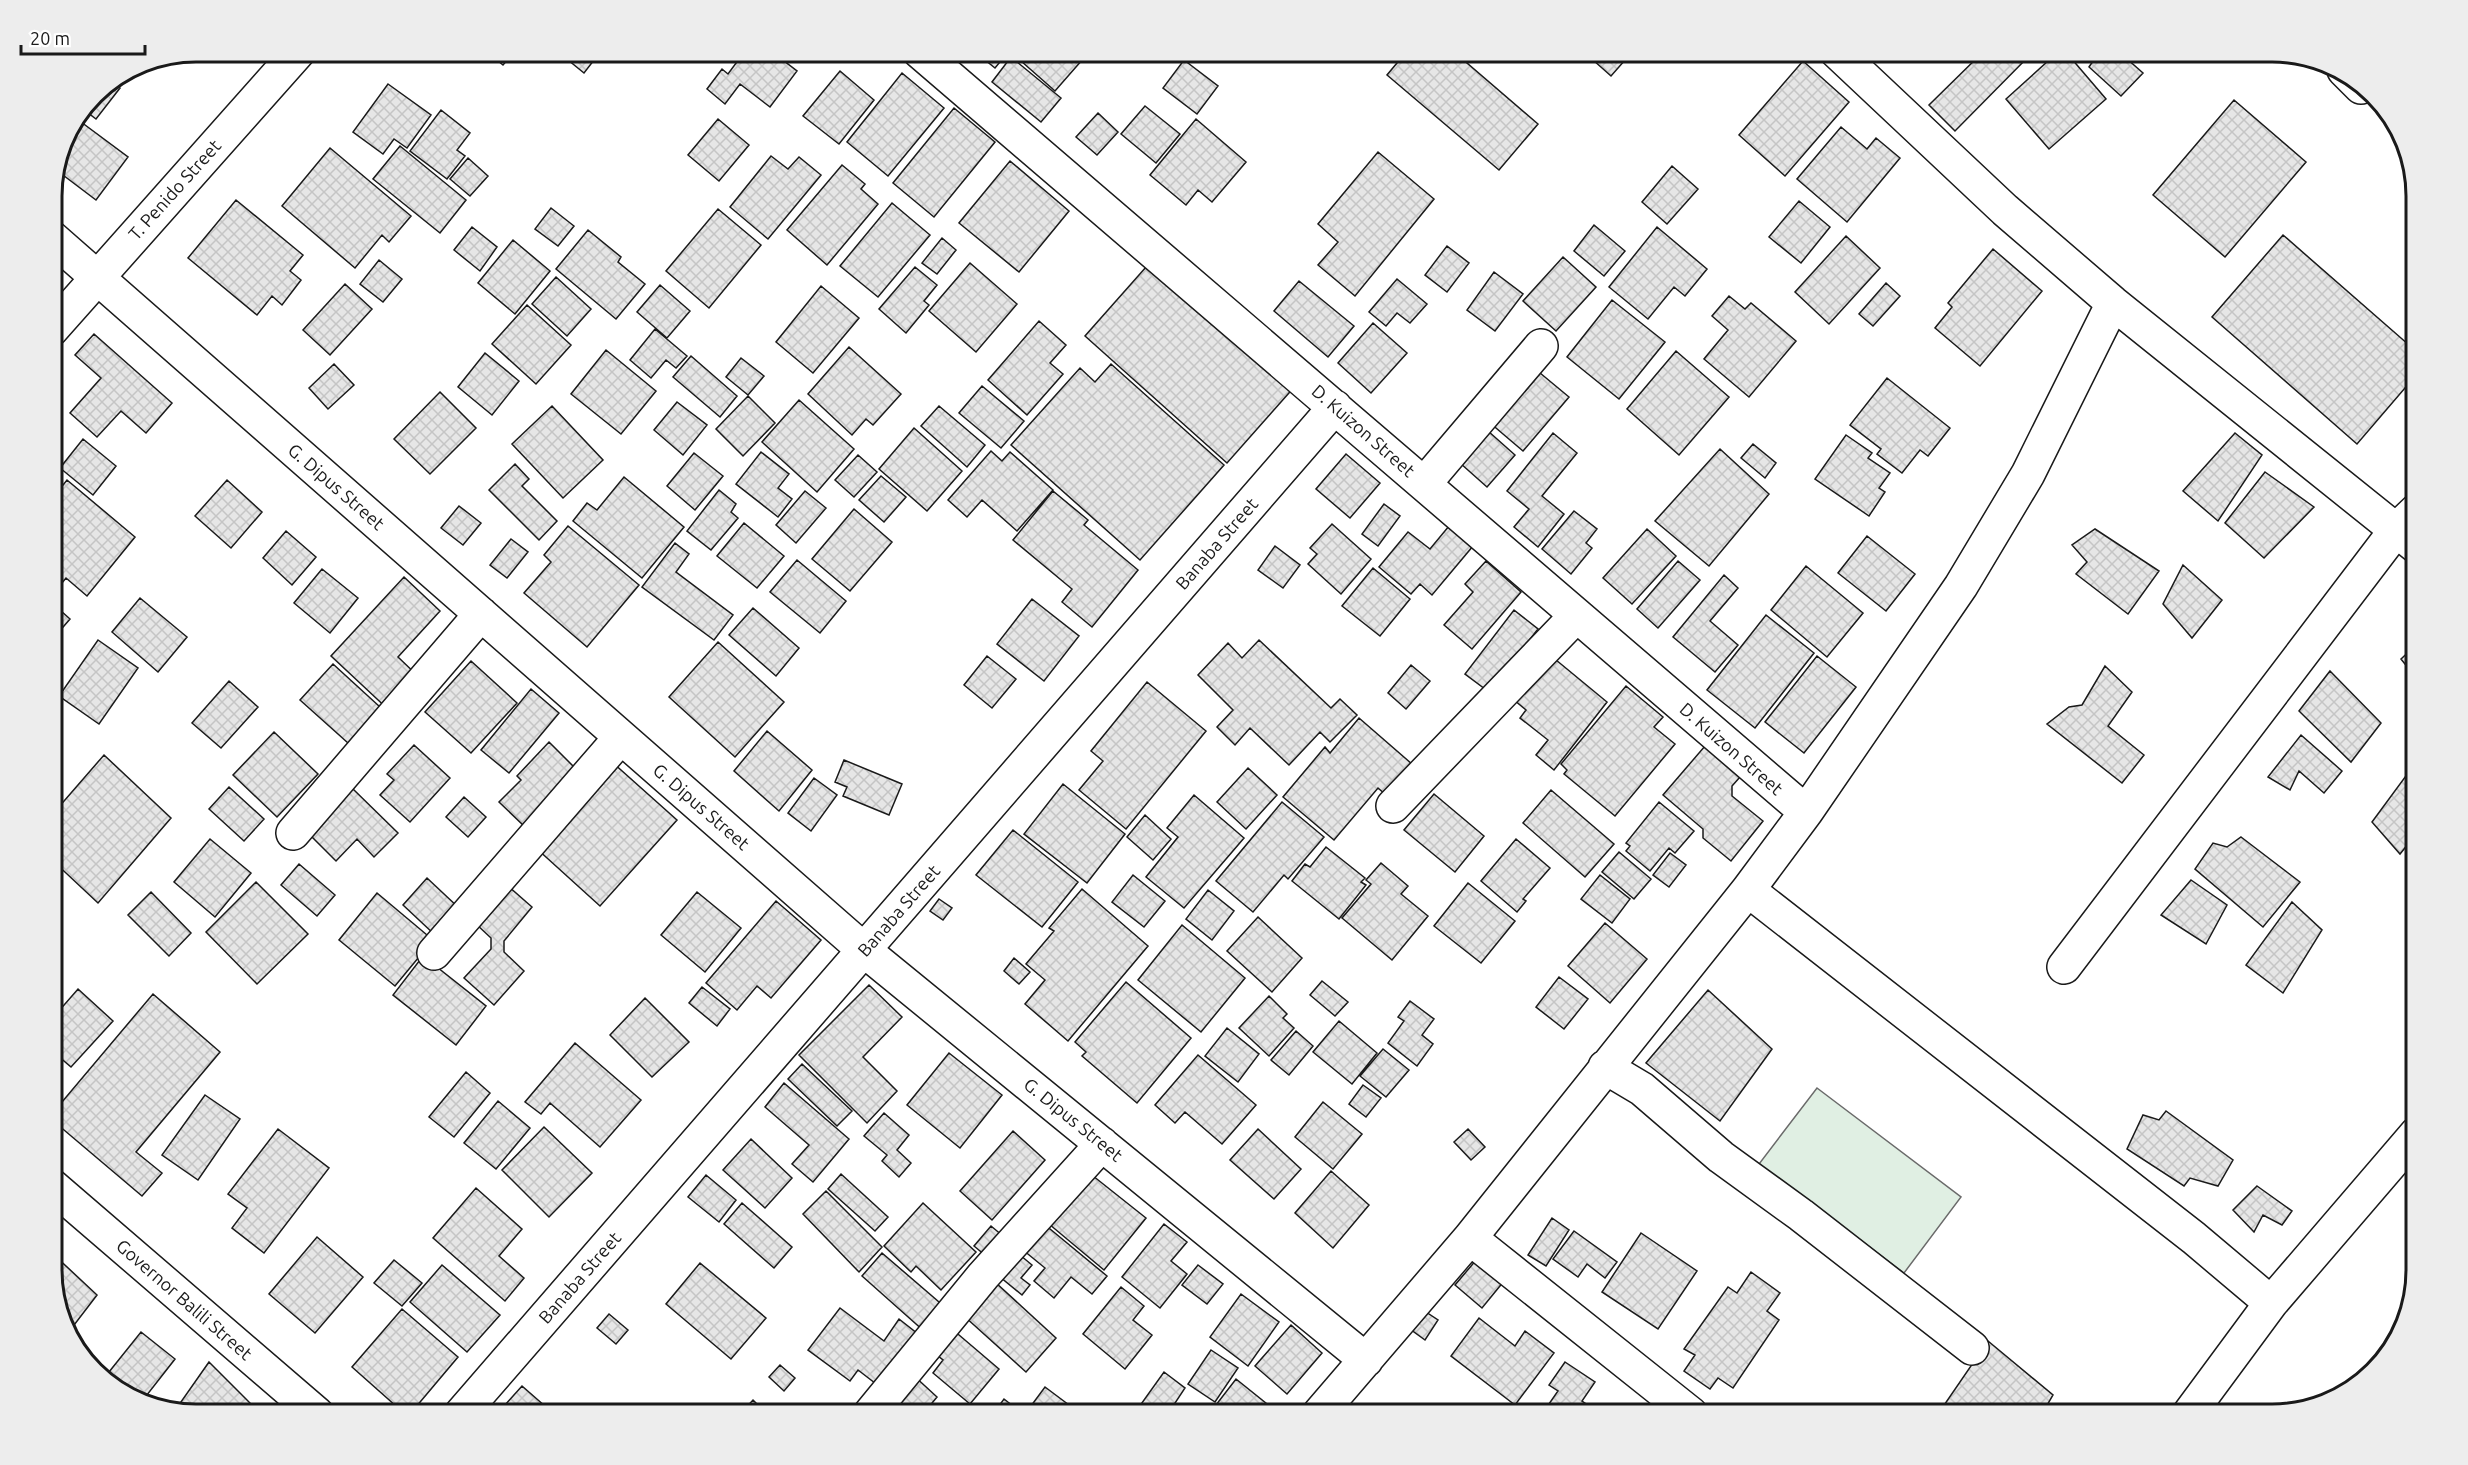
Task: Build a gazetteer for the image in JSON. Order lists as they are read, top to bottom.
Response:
{
  "streets": {
    "street": [
      "T. Penido Street",
      "D. Kuizon Street",
      "G. Dipus Street",
      "Banaba Street",
      "Governor Balili Street"
    ]
  },
  "crossings": [
    ["T. Penido Street", "G. Dipus Street"],
    ["D. Kuizon Street", "Banaba Street"],
    ["G. Dipus Street", "Banaba Street"]
  ],
  "scale_bar": "20 m"
}
